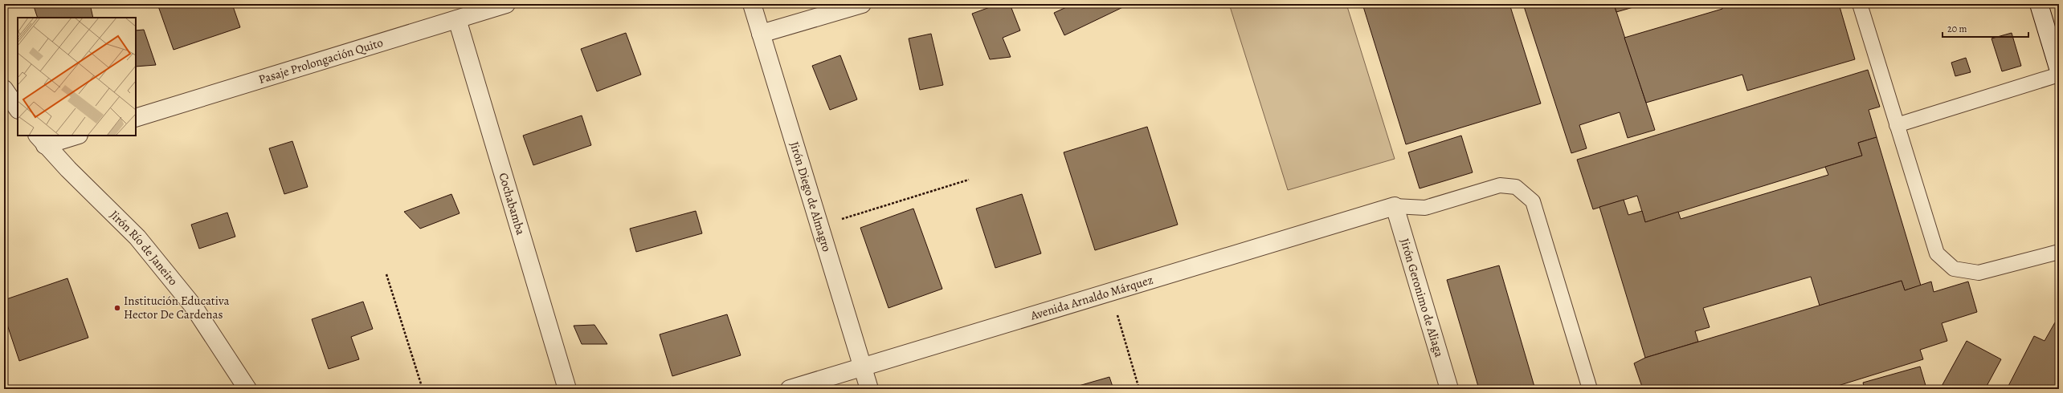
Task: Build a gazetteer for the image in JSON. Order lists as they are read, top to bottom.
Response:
{
  "streets": {
    "street": [
      "Pasaje Prolongación Quito",
      "Jirón Diego de Almagro",
      "Cochabamba",
      "Jirón Río de Janeiro",
      "Avenida Arnaldo Márquez",
      "Jirón Geronimo de Aliaga"
    ]
  },
  "crossings": [
    ["Pasaje Prolongación Quito", "Cochabamba"],
    ["Jirón Diego de Almagro", "Avenida Arnaldo Márquez"],
    ["Avenida Arnaldo Márquez", "Jirón Geronimo de Aliaga"]
  ],
  "places": ["Institución Educativa Hector De Cardenas"],
  "scale_bar": "20 m"
}
